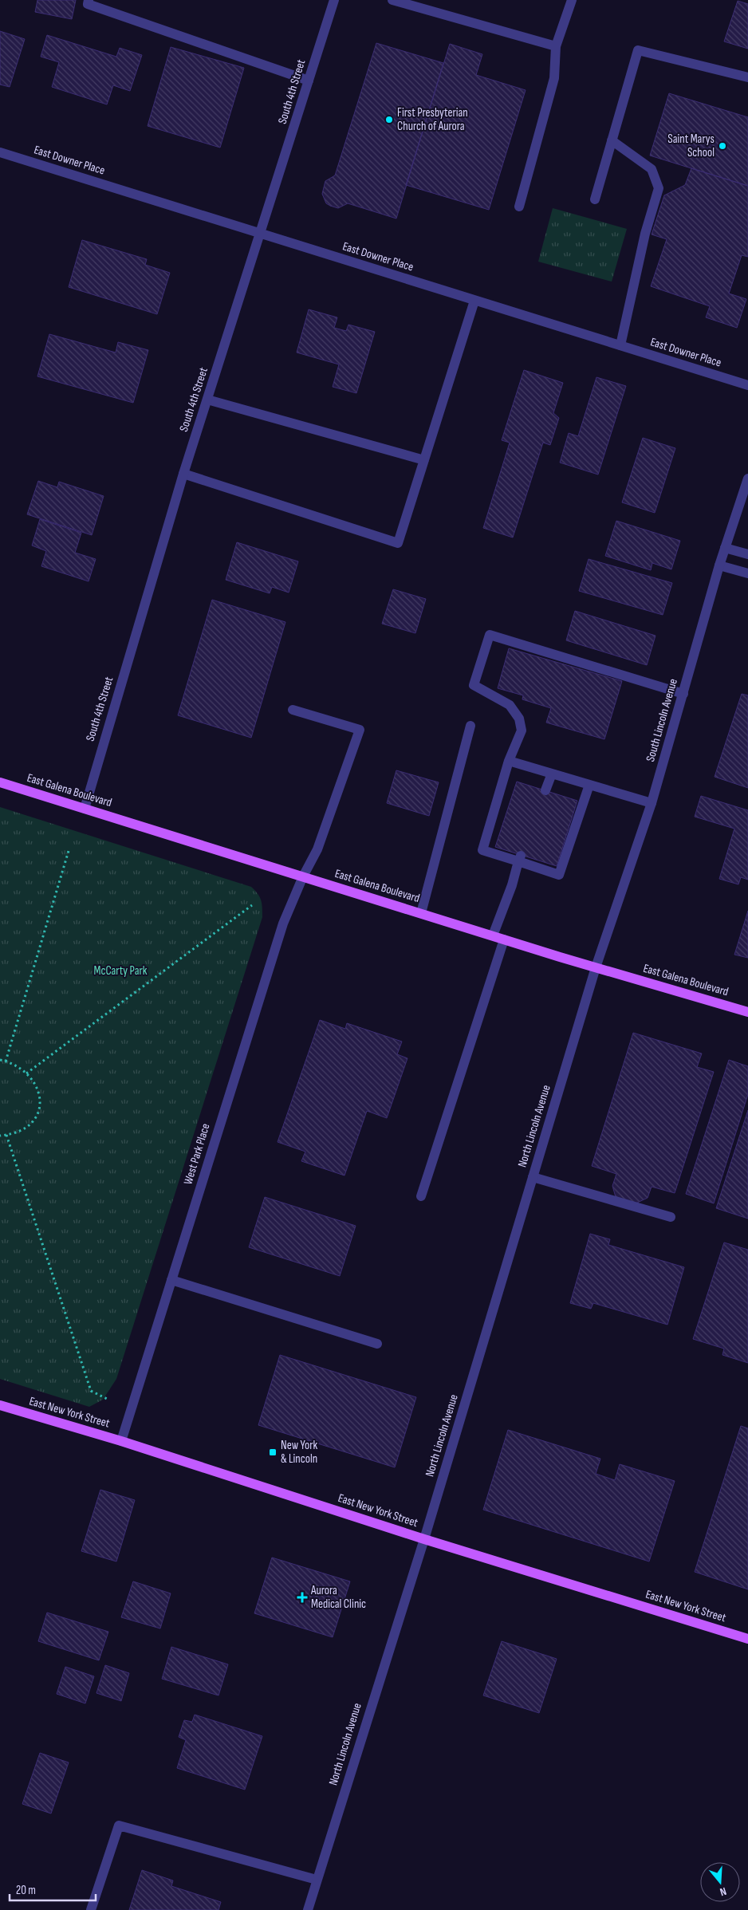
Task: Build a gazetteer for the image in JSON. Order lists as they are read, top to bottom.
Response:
{
  "streets": {
    "main road": ["East Galena Boulevard", "East New York Street"],
    "street": [
      "South 4th Street",
      "East Downer Place",
      "South Lincoln Avenue",
      "North Lincoln Avenue",
      "West Park Place"
    ]
  },
  "crossings": [
    ["South 4th Street", "East Downer Place"],
    ["South 4th Street", "East Galena Boulevard"],
    ["South Lincoln Avenue", "East Galena Boulevard"],
    ["South Lincoln Avenue", "North Lincoln Avenue"],
    ["East Galena Boulevard", "North Lincoln Avenue"],
    ["East Galena Boulevard", "West Park Place"],
    ["North Lincoln Avenue", "East New York Street"],
    ["West Park Place", "East New York Street"]
  ],
  "parks": ["McCarty Park"],
  "places": {
    "other": ["First Presbyterian Church of Aurora", "Saint Marys School"],
    "transit": ["New York & Lincoln"],
    "health": ["Aurora Medical Clinic"]
  },
  "scale_bar": "20 m",
  "north": "bottom"
}
